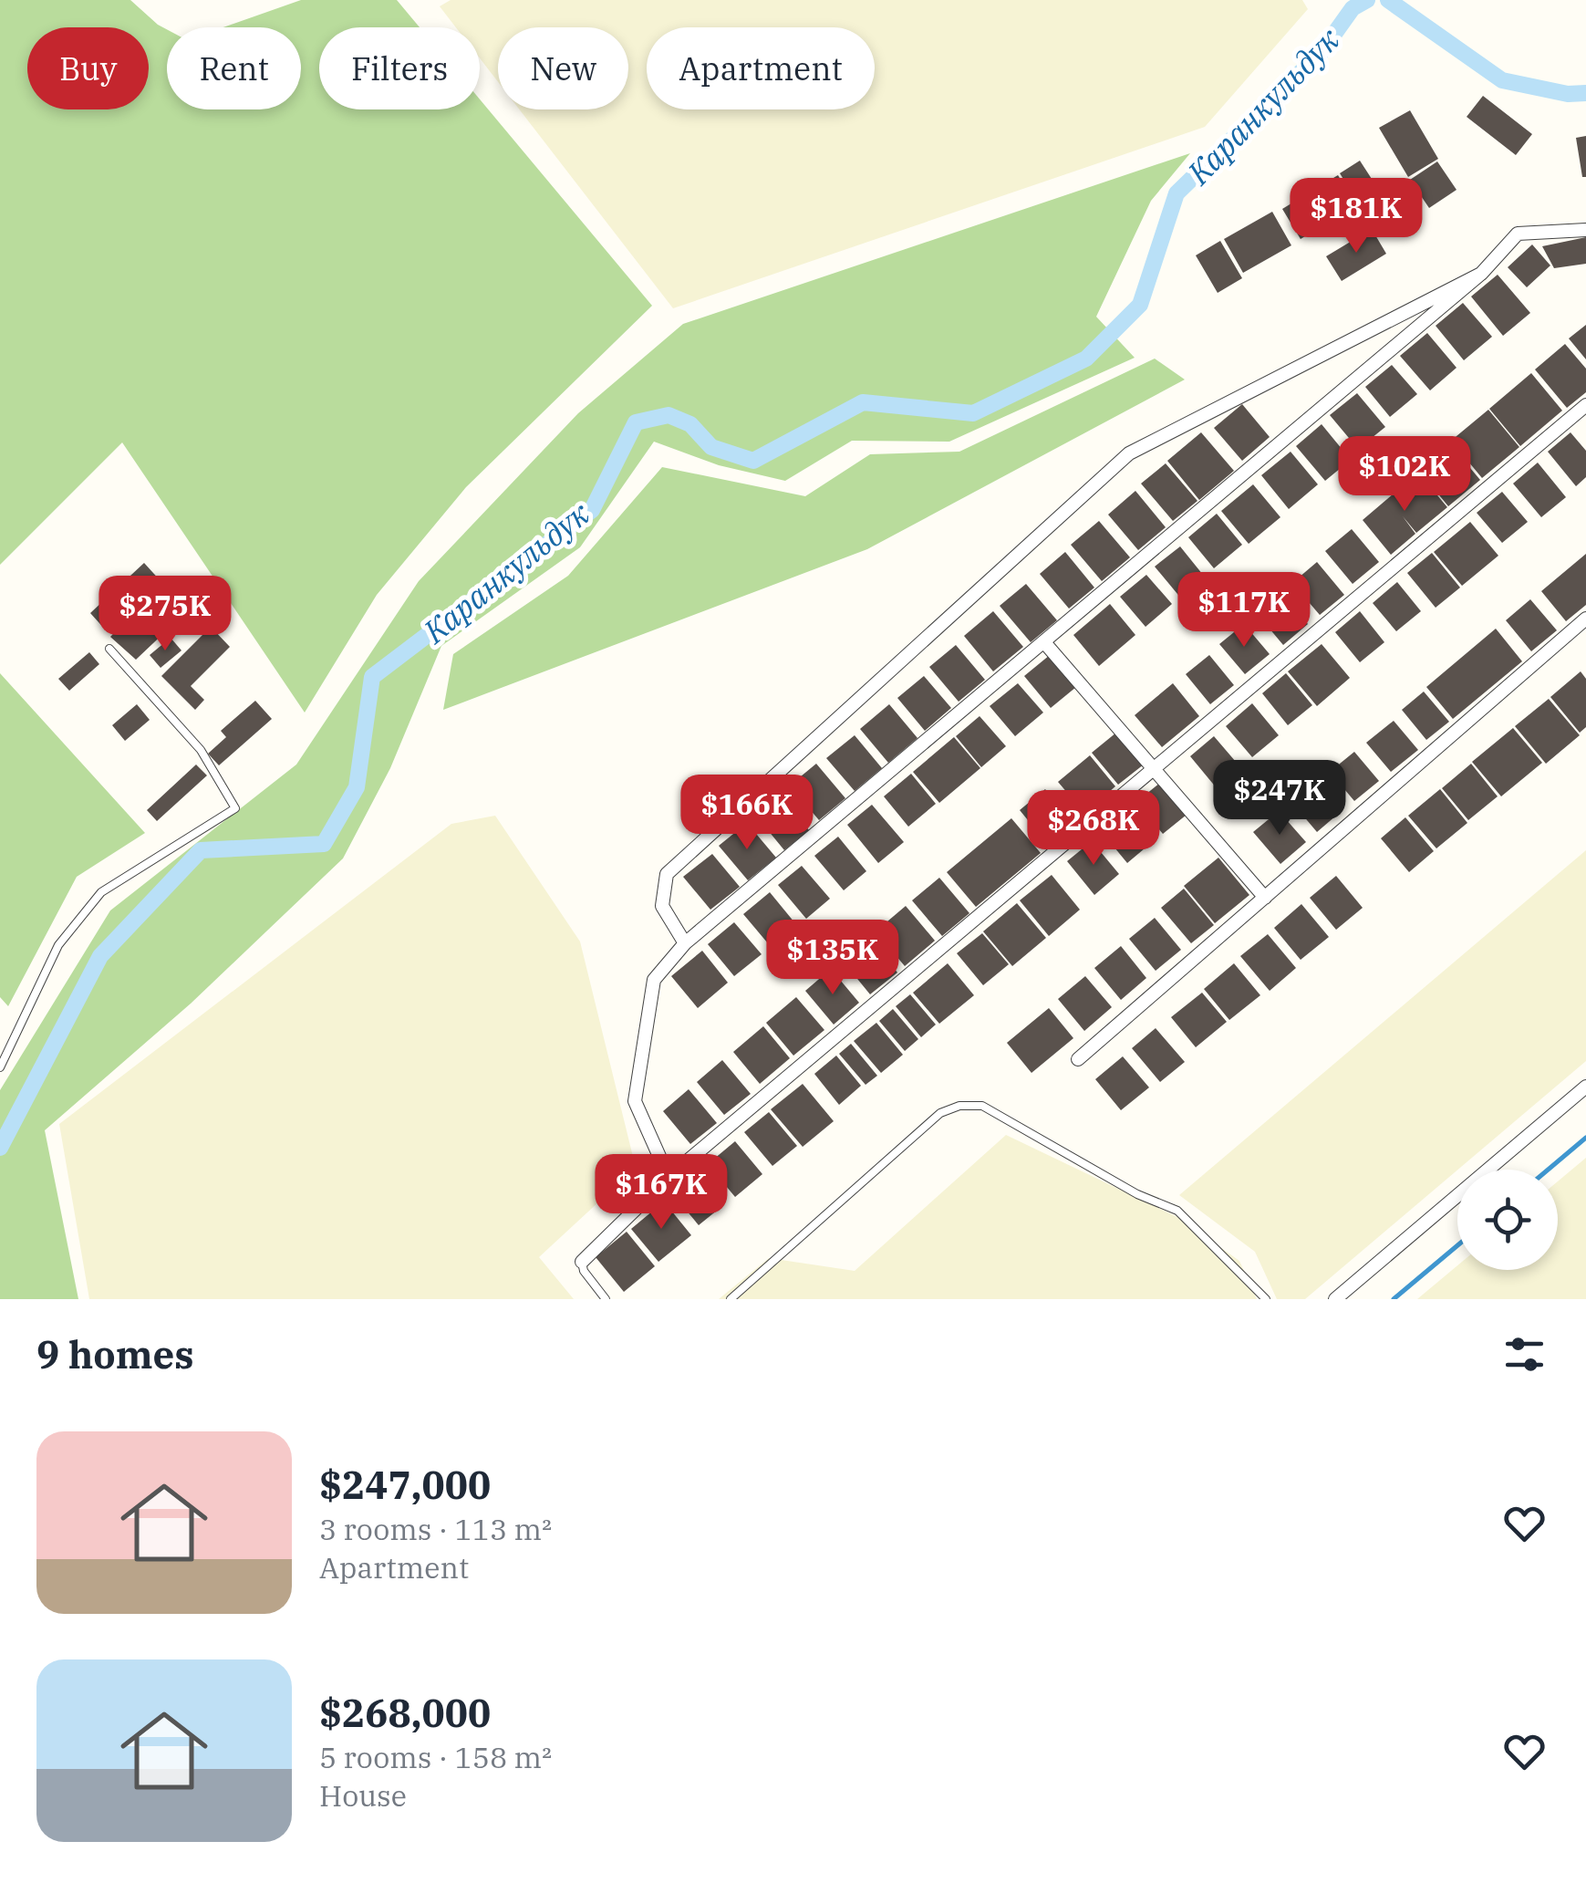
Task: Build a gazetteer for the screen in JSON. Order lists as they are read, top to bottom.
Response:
{
  "water": ["Каранкульдук"],
  "page": {
    "chip": [
      "Buy",
      "Rent",
      "Filters",
      "New",
      "Apartment"
    ],
    "price": [
      "$181K",
      "$102K",
      "$117K",
      "$275K",
      "$247K",
      "$166K",
      "$268K",
      "$135K",
      "$167K"
    ],
    "heading": "9 homes",
    "list": [
      {
        "name": "$247,000",
        "note": "3 rooms · 113 m² · Apartment"
      },
      {
        "name": "$268,000",
        "note": "5 rooms · 158 m² · House"
      }
    ]
  }
}
